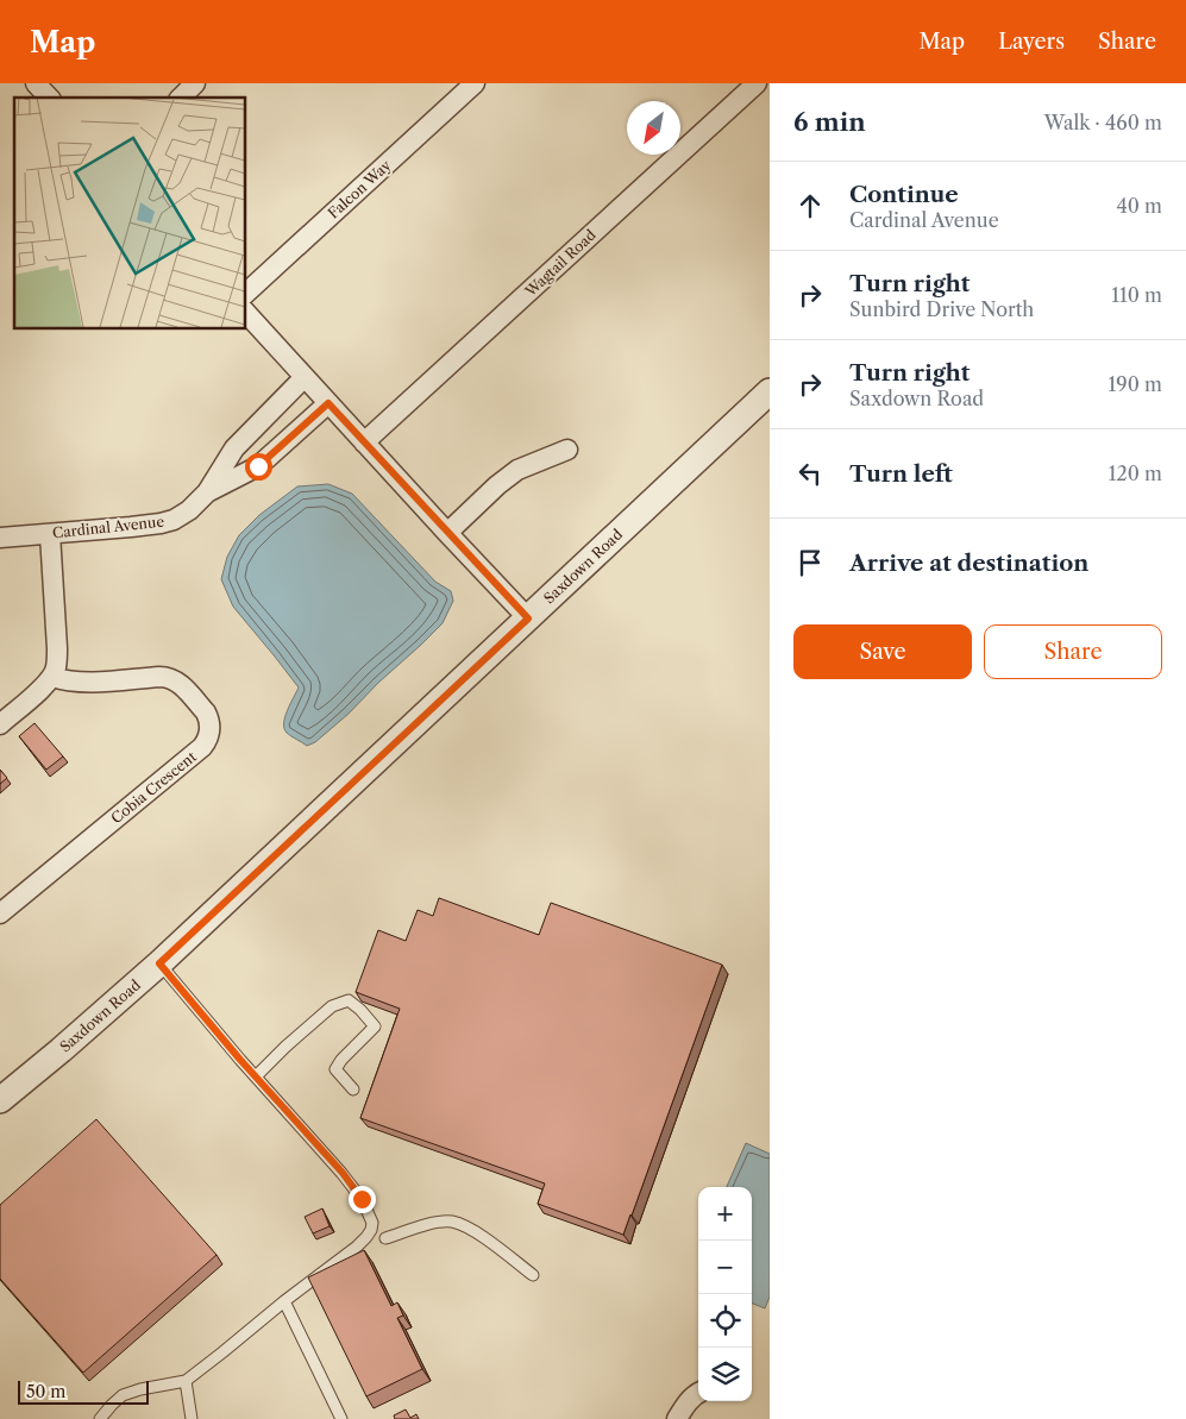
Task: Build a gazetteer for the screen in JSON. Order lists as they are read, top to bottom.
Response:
{
  "streets": {
    "street": [
      "Falcon Way",
      "Wagtail Road",
      "Cardinal Avenue",
      "Saxdown Road",
      "Cobia Crescent"
    ]
  },
  "scale_bar": "50 m",
  "north": "bottom left",
  "page": {
    "header": "Map",
    "nav": ["Map", "Layers", "Share"],
    "heading": ["6 min", "Walk · 460 m"],
    "list": [
      ["Continue", "Cardinal Avenue", "40 m"],
      ["Turn right", "Sunbird Drive North", "110 m"],
      ["Turn right", "Saxdown Road", "190 m"],
      ["Turn left", "120 m"],
      "Arrive at destination"
    ],
    "buttons": ["Save", "Share"],
    "map_buttons": ["+", "−"],
    "scale": "50 m"
  }
}
